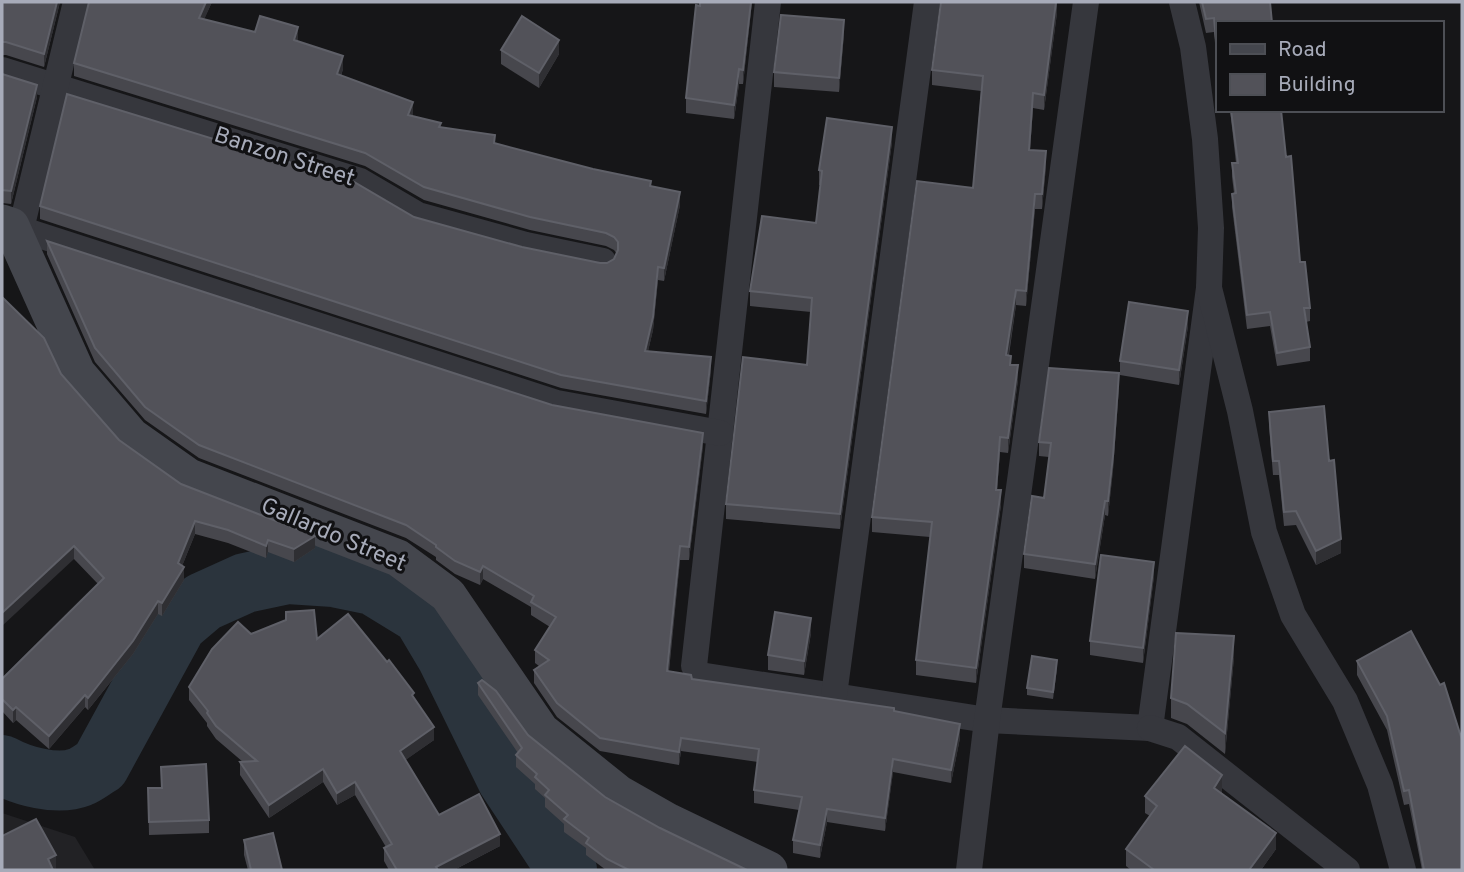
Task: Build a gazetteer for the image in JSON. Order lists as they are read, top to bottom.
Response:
{
  "streets": {
    "street": ["Banzon Street", "Gallardo Street"]
  },
  "legend": ["Road", "Building"]
}
